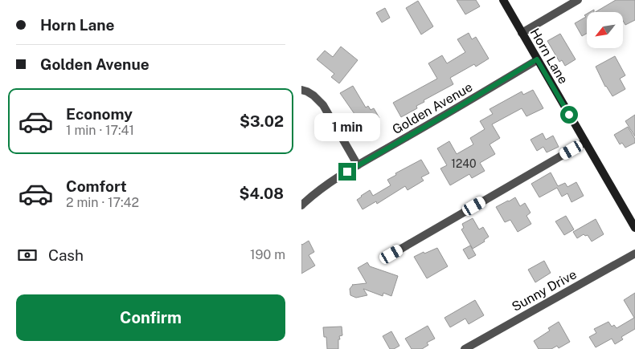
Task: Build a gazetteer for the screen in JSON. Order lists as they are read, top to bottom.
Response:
{
  "streets": {
    "street": ["Horn Lane", "Golden Avenue", "Sunny Drive"]
  },
  "crossings": [
    ["Horn Lane", "Golden Avenue"]
  ],
  "house_numbers": ["1240"],
  "north": "bottom left",
  "page": {
    "banner": ["Horn Lane", "Golden Avenue"],
    "list": [
      {
        "name": "Economy",
        "note": "1 min · 17:41",
        "value": "$3.02"
      },
      {
        "name": "Comfort",
        "note": "2 min · 17:42",
        "value": "$4.08"
      }
    ],
    "bubble": "1 min",
    "pay": ["Cash", "190 m"],
    "buttons": "Confirm"
  }
}
